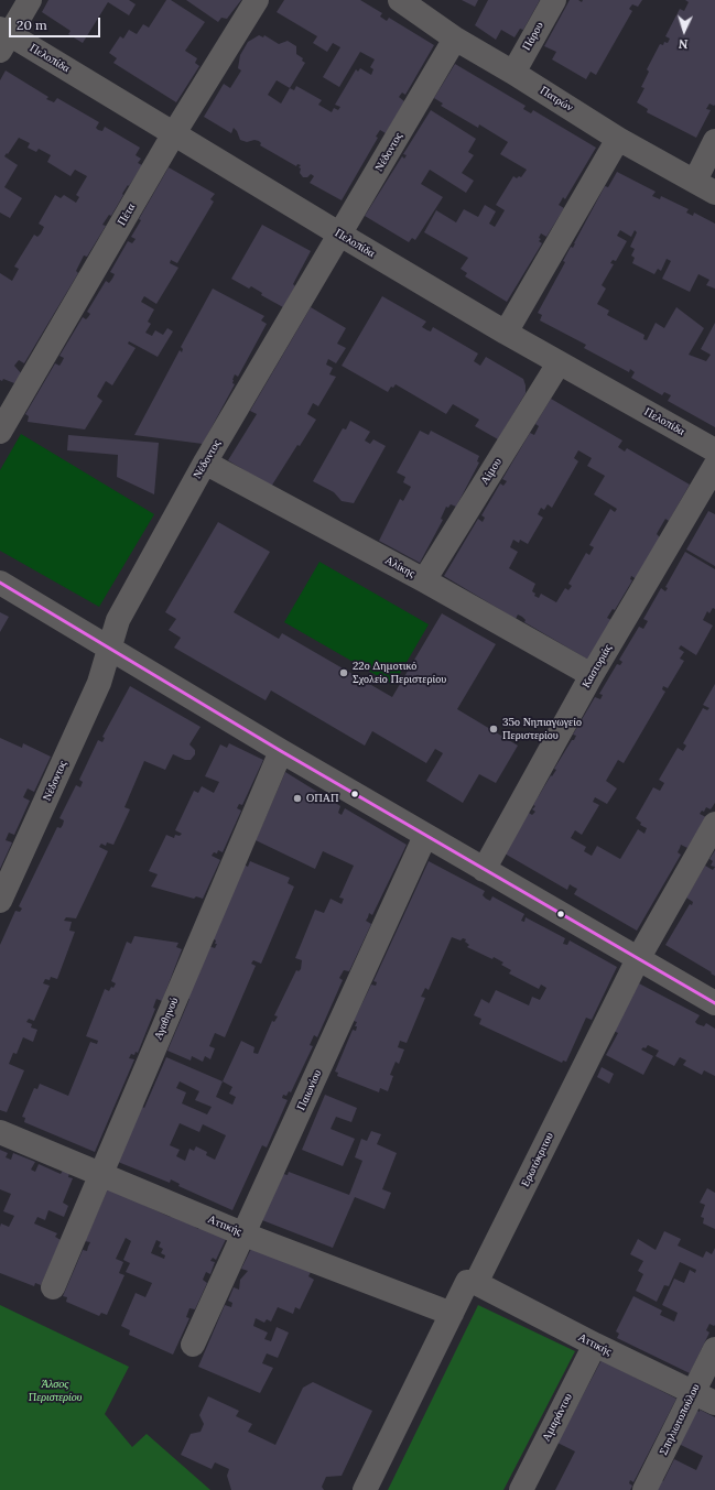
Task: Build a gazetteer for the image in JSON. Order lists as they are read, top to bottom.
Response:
{
  "streets": {
    "street": [
      "Πάρου",
      "Πελοπίδα",
      "Πατρών",
      "Νέδοντος",
      "Πέτα",
      "Αίμου",
      "Αλίκης",
      "Καστοριάς",
      "Αγαθηνού",
      "Παιωνίου",
      "Ερωτόκριτου",
      "Αττικής",
      "Αμαράντου",
      "Σπηλιωτοπούλου"
    ]
  },
  "crossings": [
    ["Πάρου", "Πατρών"],
    ["Πελοπίδα", "Νέδοντος"],
    ["Πελοπίδα", "Πέτα"],
    ["Πελοπίδα", "Αίμου"],
    ["Πατρών", "Νέδοντος"],
    ["Νέδοντος", "Αλίκης"],
    ["Αίμου", "Αλίκης"],
    ["Αλίκης", "Καστοριάς"],
    ["Αγαθηνού", "Αττικής"],
    ["Παιωνίου", "Αττικής"],
    ["Ερωτόκριτου", "Αττικής"],
    ["Αττικής", "Αμαράντου"],
    ["Αττικής", "Σπηλιωτοπούλου"]
  ],
  "parks": ["Άλσος Περιστερίου"],
  "places": ["22ο Δημοτικό Σχολείο Περιστερίου", "35ο Νηπιαγωγείο Περιστερίου", "ΟΠΑΠ"],
  "scale_bar": "20 m",
  "north": "bottom"
}
